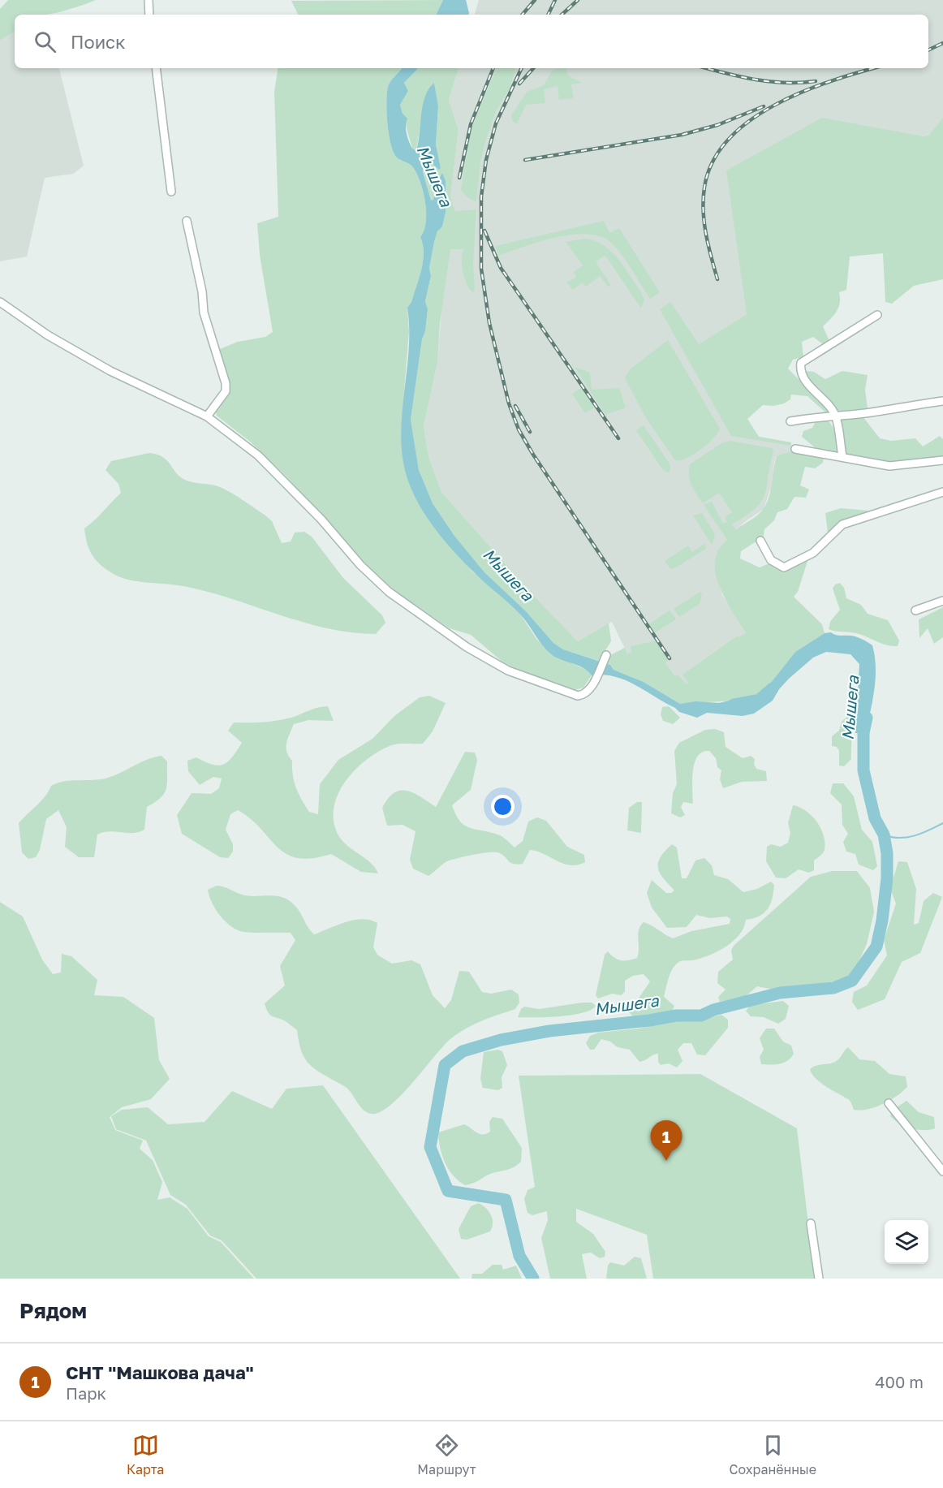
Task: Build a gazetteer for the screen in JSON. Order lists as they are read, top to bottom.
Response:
{
  "water": ["Мышега"],
  "page": {
    "search": "Поиск",
    "pins": "1",
    "heading": "Рядом",
    "list": [
      {
        "mark": "1",
        "name": "СНТ \"Машкова дача\"",
        "note": "Парк",
        "value": "400 m"
      }
    ],
    "nav": ["Карта", "Маршрут", "Сохранённые"]
  }
}
